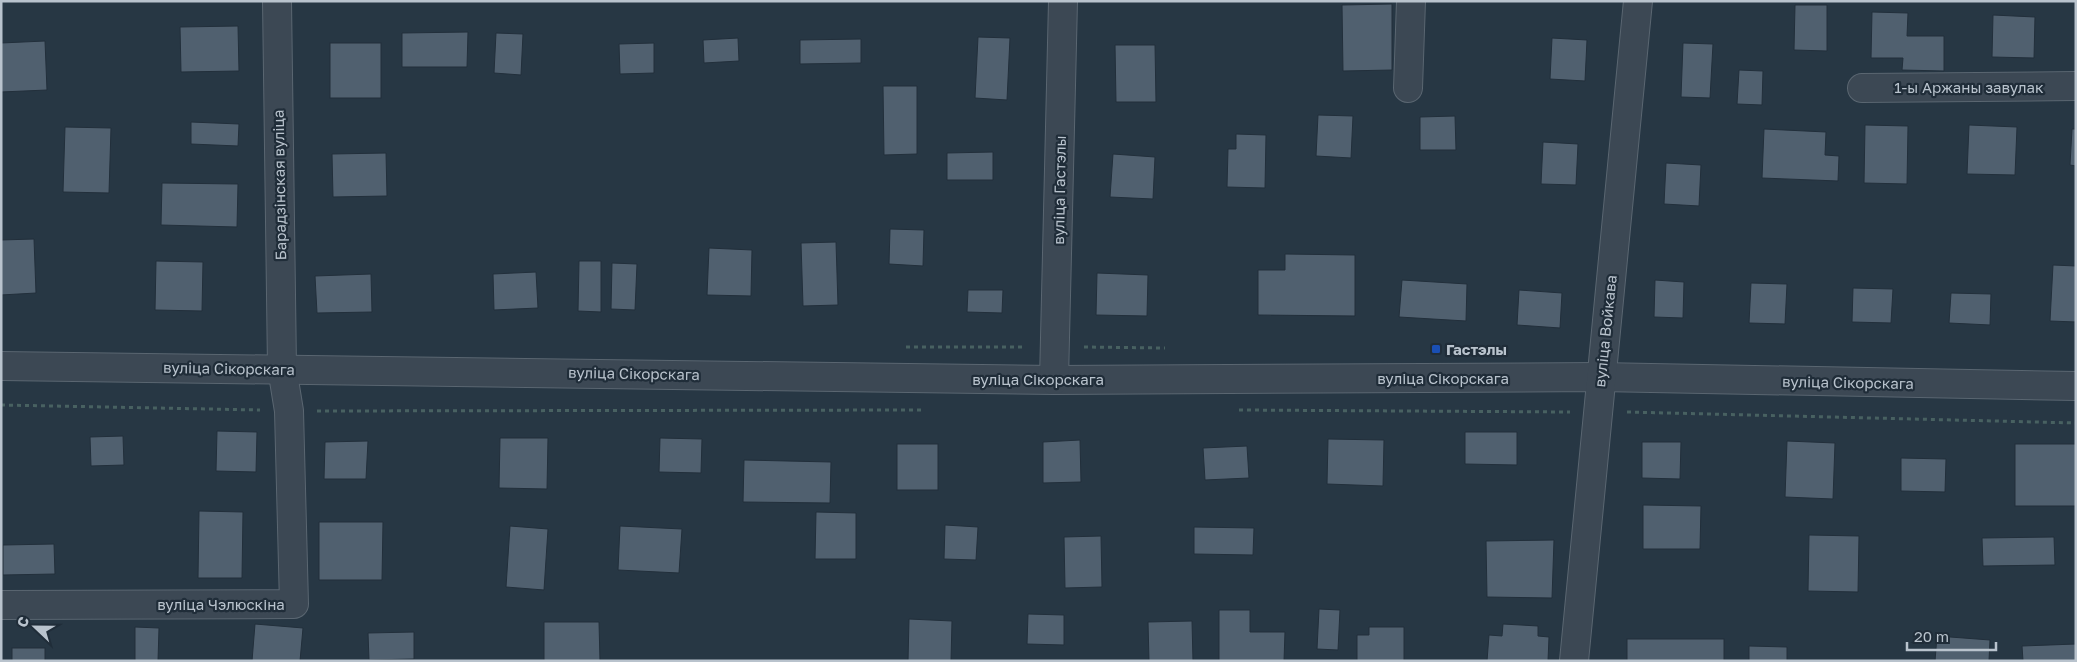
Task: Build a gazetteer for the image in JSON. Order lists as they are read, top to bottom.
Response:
{
  "streets": {
    "street": [
      "1-ы Аржаны завулак",
      "Барадзінская вуліца",
      "вуліца Гастэлы",
      "вуліца Войкава",
      "вуліца Сікорскага",
      "вуліца Чэлюскіна"
    ]
  },
  "crossings": [
    ["Барадзінская вуліца", "вуліца Сікорскага"],
    ["Барадзінская вуліца", "вуліца Чэлюскіна"],
    ["вуліца Гастэлы", "вуліца Сікорскага"],
    ["вуліца Войкава", "вуліца Сікорскага"],
    ["вуліца Сікорскага", "вуліца Чэлюскіна"]
  ],
  "places": {
    "transit": ["Гастэлы"]
  },
  "scale_bar": "20 m",
  "north": "left"
}
